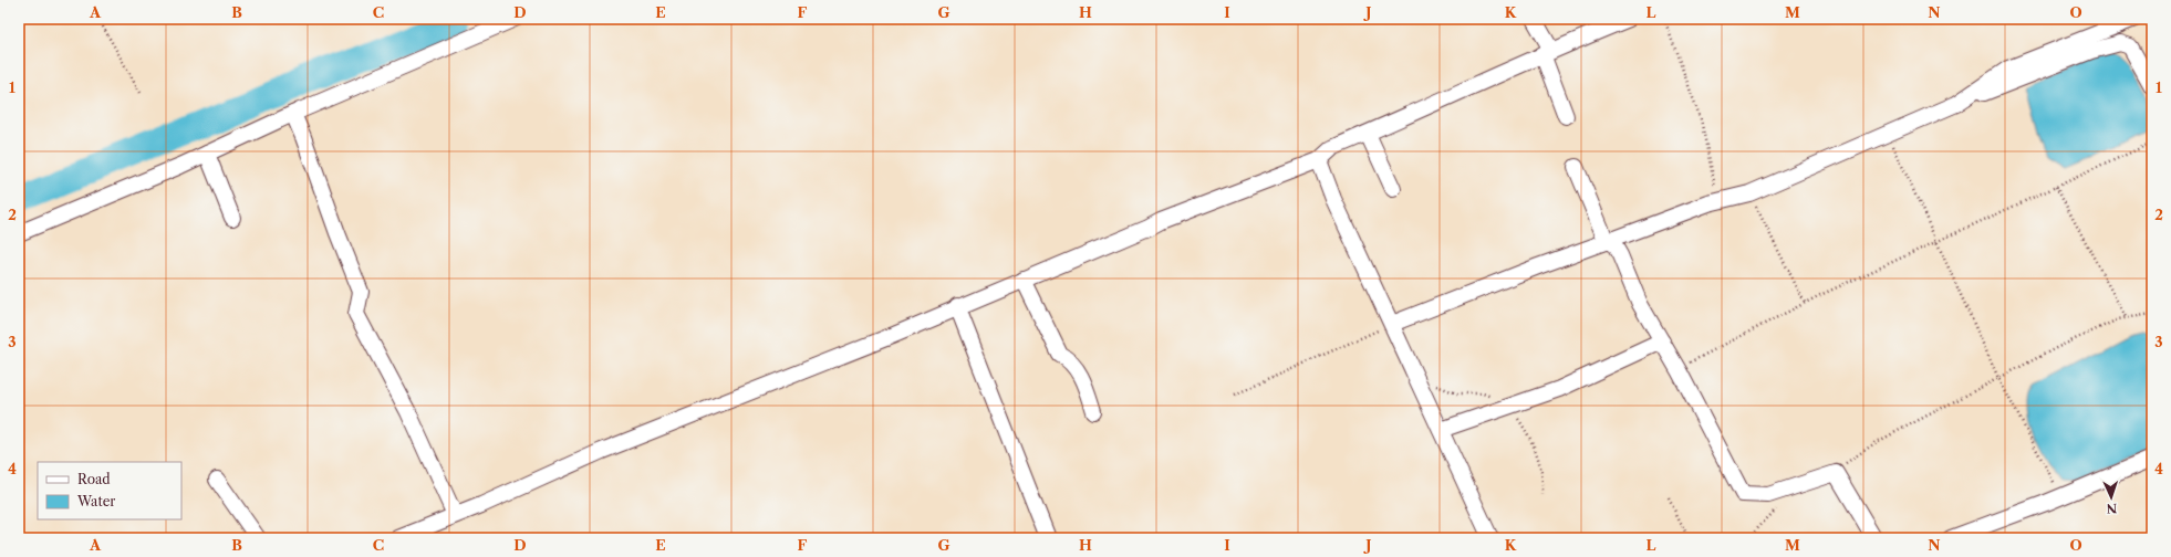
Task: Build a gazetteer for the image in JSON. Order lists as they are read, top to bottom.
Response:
{
  "legend": ["Road", "Water"],
  "north": "bottom",
  "grid": {
    "columns": [
      "A",
      "B",
      "C",
      "D",
      "E",
      "F",
      "G",
      "H",
      "I",
      "J",
      "K",
      "L",
      "M",
      "N",
      "O"
    ],
    "rows": [
      "1",
      "2",
      "3",
      "4"
    ]
  }
}
